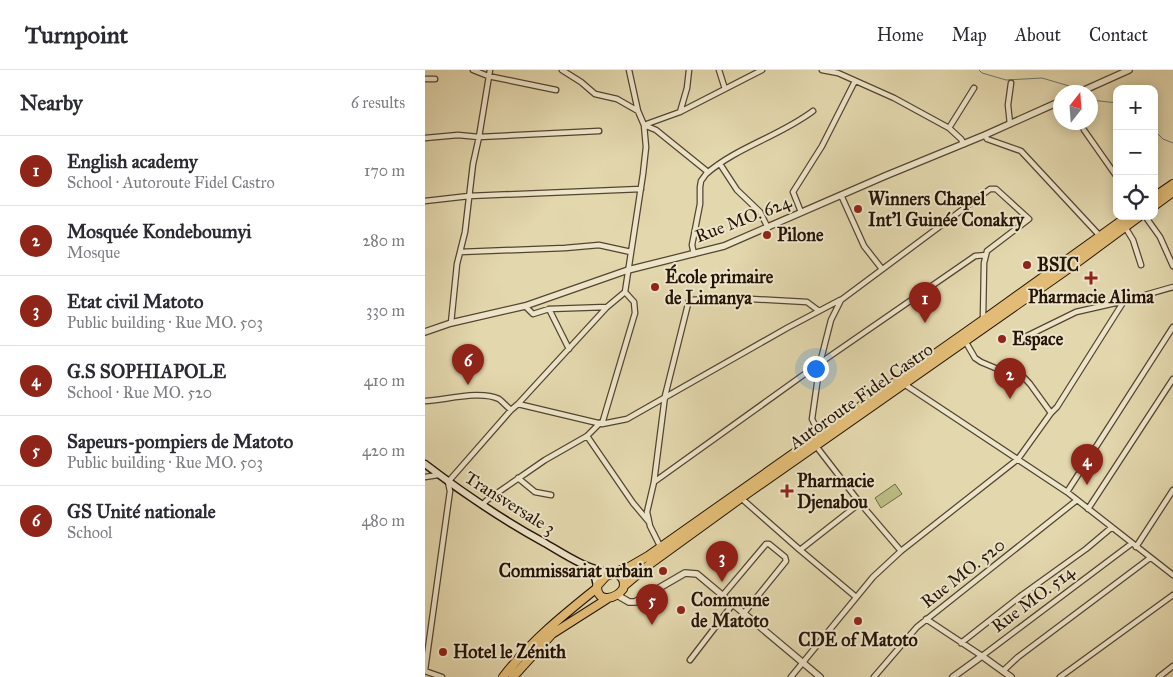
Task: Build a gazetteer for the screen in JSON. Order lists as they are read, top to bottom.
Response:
{
  "streets": {
    "highway": ["Autoroute Fidel Castro"],
    "main road": ["Transversale 3"],
    "street": ["Rue MO. 624", "Rue MO. 520", "Rue MO. 514"]
  },
  "crossings": [
    ["Autoroute Fidel Castro", "Transversale 3"]
  ],
  "places": {
    "other": [
      "Winners Chapel Int'l Guinée Conakry",
      "Pilone",
      "BSIC",
      "École primaire de Limanya",
      "Espace",
      "Commissariat urbain",
      "Commune de Matoto",
      "CDE of Matoto",
      "Hotel le Zénith"
    ],
    "health": ["Pharmacie Alima", "Pharmacie Djenabou"]
  },
  "north": "top",
  "page": {
    "header": "Turnpoint",
    "nav": [
      "Home",
      "Map",
      "About",
      "Contact"
    ],
    "heading": ["Nearby", "6 results"],
    "map_buttons": ["+", "−"],
    "list": [
      {
        "mark": "1",
        "name": "English academy",
        "note": "School · Autoroute Fidel Castro",
        "value": "170 m"
      },
      {
        "mark": "2",
        "name": "Mosquée Kondeboumyi",
        "note": "Mosque",
        "value": "280 m"
      },
      {
        "mark": "3",
        "name": "Etat civil Matoto",
        "note": "Public building · Rue MO. 503",
        "value": "330 m"
      },
      {
        "mark": "4",
        "name": "G.S SOPHIAPOLE",
        "note": "School · Rue MO. 520",
        "value": "410 m"
      },
      {
        "mark": "5",
        "name": "Sapeurs-pompiers de Matoto",
        "note": "Public building · Rue MO. 503",
        "value": "420 m"
      },
      {
        "mark": "6",
        "name": "GS Unité nationale",
        "note": "School",
        "value": "480 m"
      }
    ],
    "pins": [
      "1",
      "6",
      "2",
      "4",
      "3",
      "5"
    ]
  }
}
